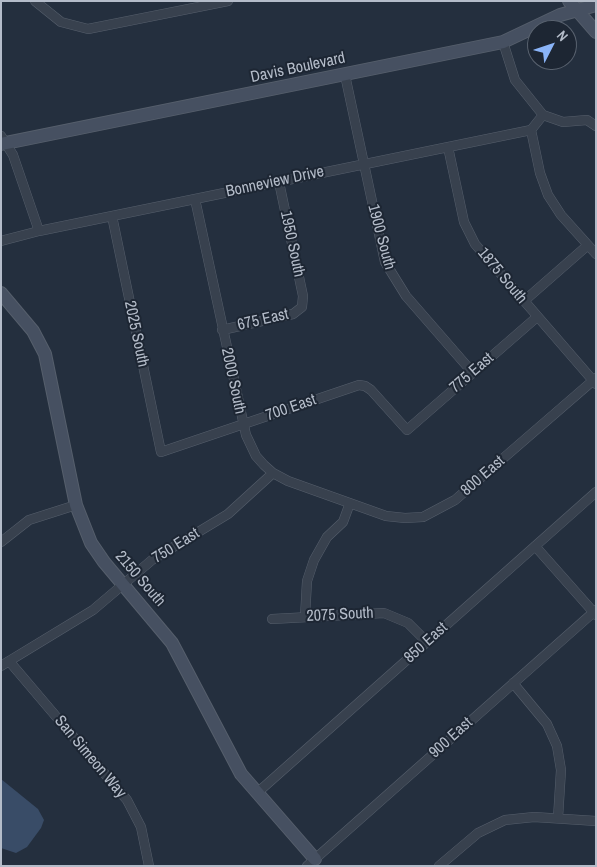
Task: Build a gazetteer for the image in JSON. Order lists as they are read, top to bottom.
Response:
{
  "streets": {
    "street": [
      "Davis Boulevard",
      "Bonneview Drive",
      "1900 South",
      "1950 South",
      "1875 South",
      "675 East",
      "2025 South",
      "775 East",
      "2000 South",
      "700 East",
      "800 East",
      "750 East",
      "2150 South",
      "2075 South",
      "850 East",
      "900 East",
      "San Simeon Way"
    ]
  },
  "crossings": [
    ["Davis Boulevard", "1900 South"],
    ["Bonneview Drive", "1900 South"],
    ["Bonneview Drive", "1950 South"],
    ["Bonneview Drive", "1875 South"],
    ["Bonneview Drive", "2025 South"],
    ["Bonneview Drive", "2000 South"],
    ["1900 South", "775 East"],
    ["1950 South", "675 East"],
    ["1875 South", "775 East"],
    ["1875 South", "800 East"],
    ["675 East", "2000 South"],
    ["2025 South", "700 East"],
    ["775 East", "700 East"],
    ["2000 South", "700 East"],
    ["2000 South", "800 East"],
    ["2000 South", "750 East"],
    ["750 East", "2150 South"],
    ["750 East", "San Simeon Way"],
    ["2150 South", "850 East"],
    ["2150 South", "900 East"],
    ["2075 South", "850 East"]
  ],
  "north": "top right"
}
